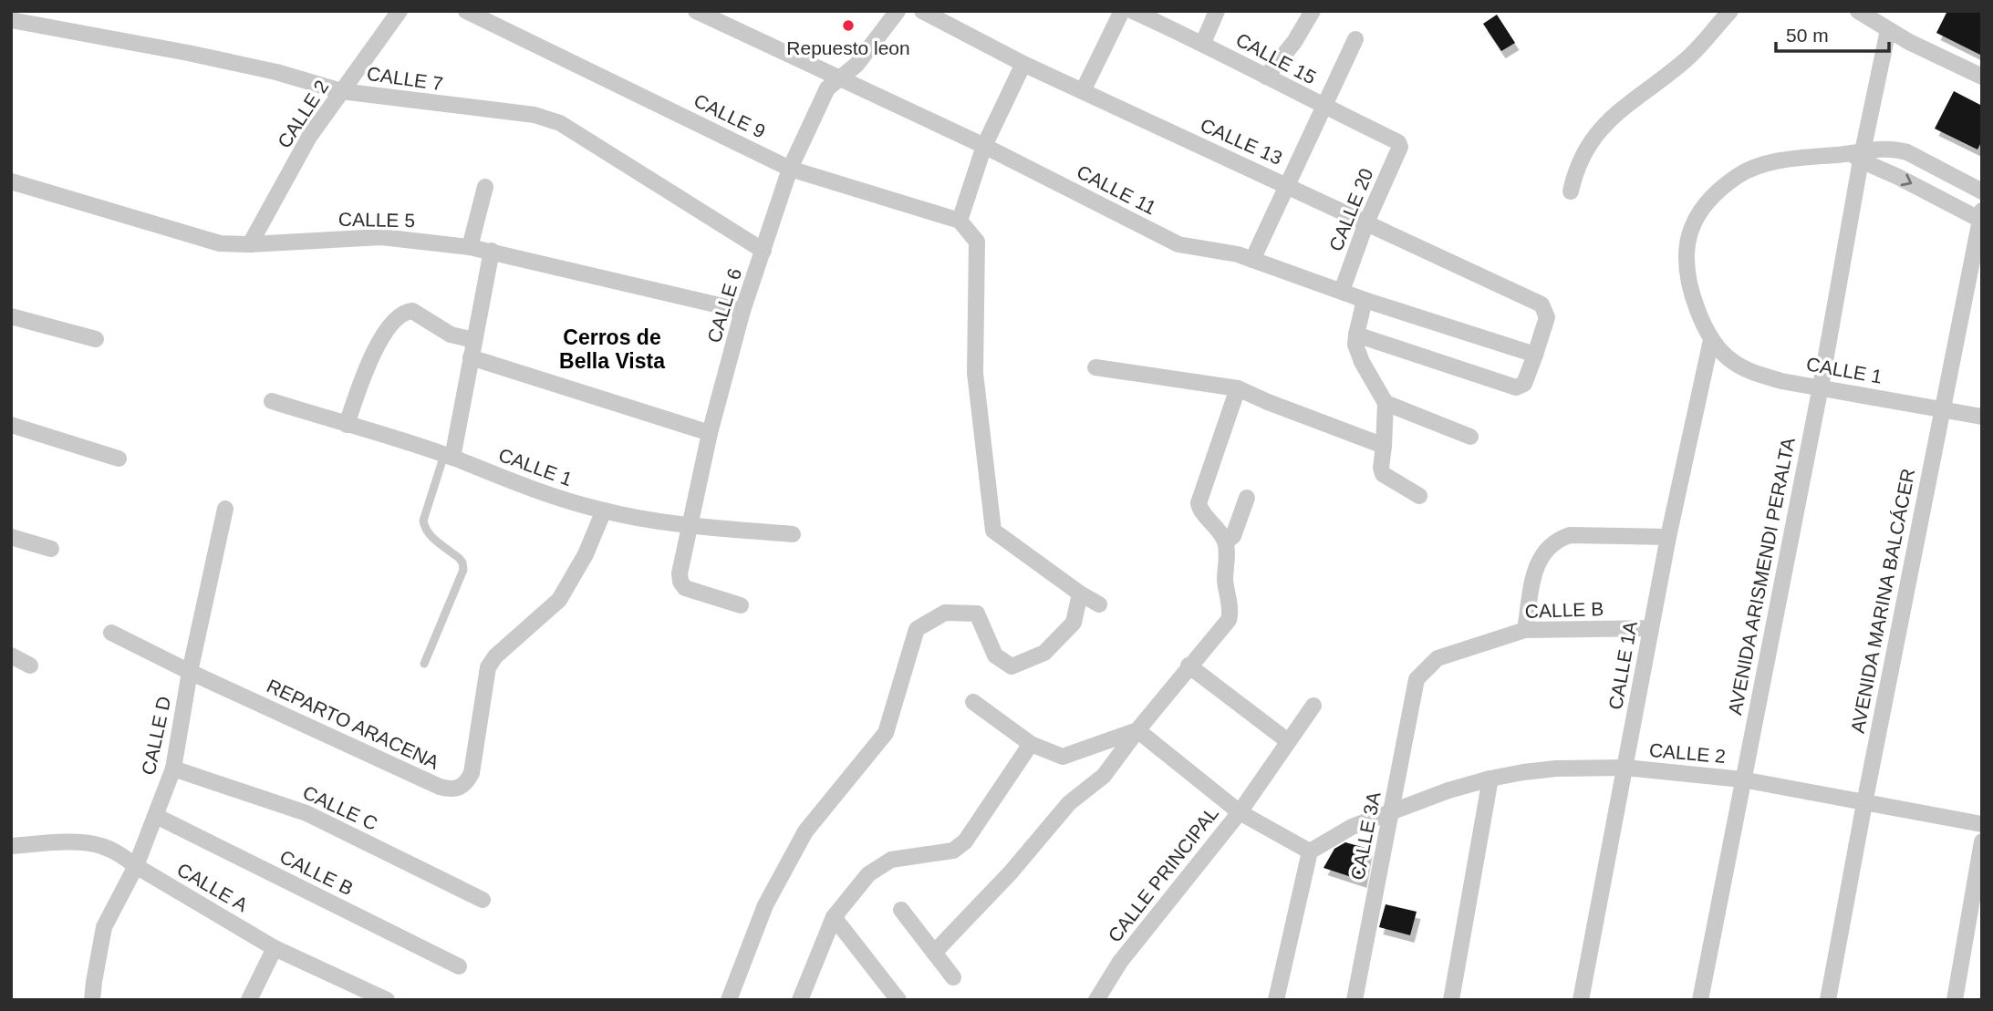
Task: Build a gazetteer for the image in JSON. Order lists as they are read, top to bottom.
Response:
{
  "streets": {
    "street": [
      "CALLE 15",
      "CALLE 7",
      "CALLE 2",
      "CALLE 9",
      "CALLE 13",
      "CALLE 11",
      "CALLE 20",
      "CALLE 5",
      "CALLE 6",
      "CALLE 1",
      "AVENIDA ARISMENDI PERALTA",
      "AVENIDA MARINA BALCÁCER",
      "CALLE B",
      "CALLE 1A",
      "REPARTO ARACENA",
      "CALLE D",
      "CALLE C",
      "CALLE 3A",
      "CALLE PRINCIPAL",
      "CALLE A"
    ]
  },
  "crossings": [
    ["CALLE 15", "CALLE 20"],
    ["CALLE 7", "CALLE 2"],
    ["CALLE 7", "CALLE 6"],
    ["CALLE 2", "CALLE 5"],
    ["CALLE 2", "AVENIDA ARISMENDI PERALTA"],
    ["CALLE 2", "AVENIDA MARINA BALCÁCER"],
    ["CALLE 2", "CALLE 1A"],
    ["CALLE 2", "CALLE 3A"],
    ["CALLE 2", "CALLE PRINCIPAL"],
    ["CALLE 9", "CALLE 6"],
    ["CALLE 13", "CALLE 11"],
    ["CALLE 13", "CALLE 20"],
    ["CALLE 11", "CALLE 20"],
    ["CALLE 11", "CALLE 6"],
    ["CALLE 5", "CALLE 6"],
    ["CALLE 6", "CALLE 1"],
    ["CALLE 1", "AVENIDA ARISMENDI PERALTA"],
    ["CALLE 1", "AVENIDA MARINA BALCÁCER"],
    ["CALLE 1", "CALLE 1A"],
    ["CALLE 1", "REPARTO ARACENA"],
    ["CALLE B", "CALLE 1A"],
    ["CALLE B", "CALLE D"],
    ["CALLE B", "CALLE 3A"],
    ["REPARTO ARACENA", "CALLE D"],
    ["CALLE D", "CALLE C"],
    ["CALLE D", "CALLE A"]
  ],
  "districts": ["Cerros de Bella Vista"],
  "places": ["Repuesto leon"],
  "scale_bar": "50 m"
}
